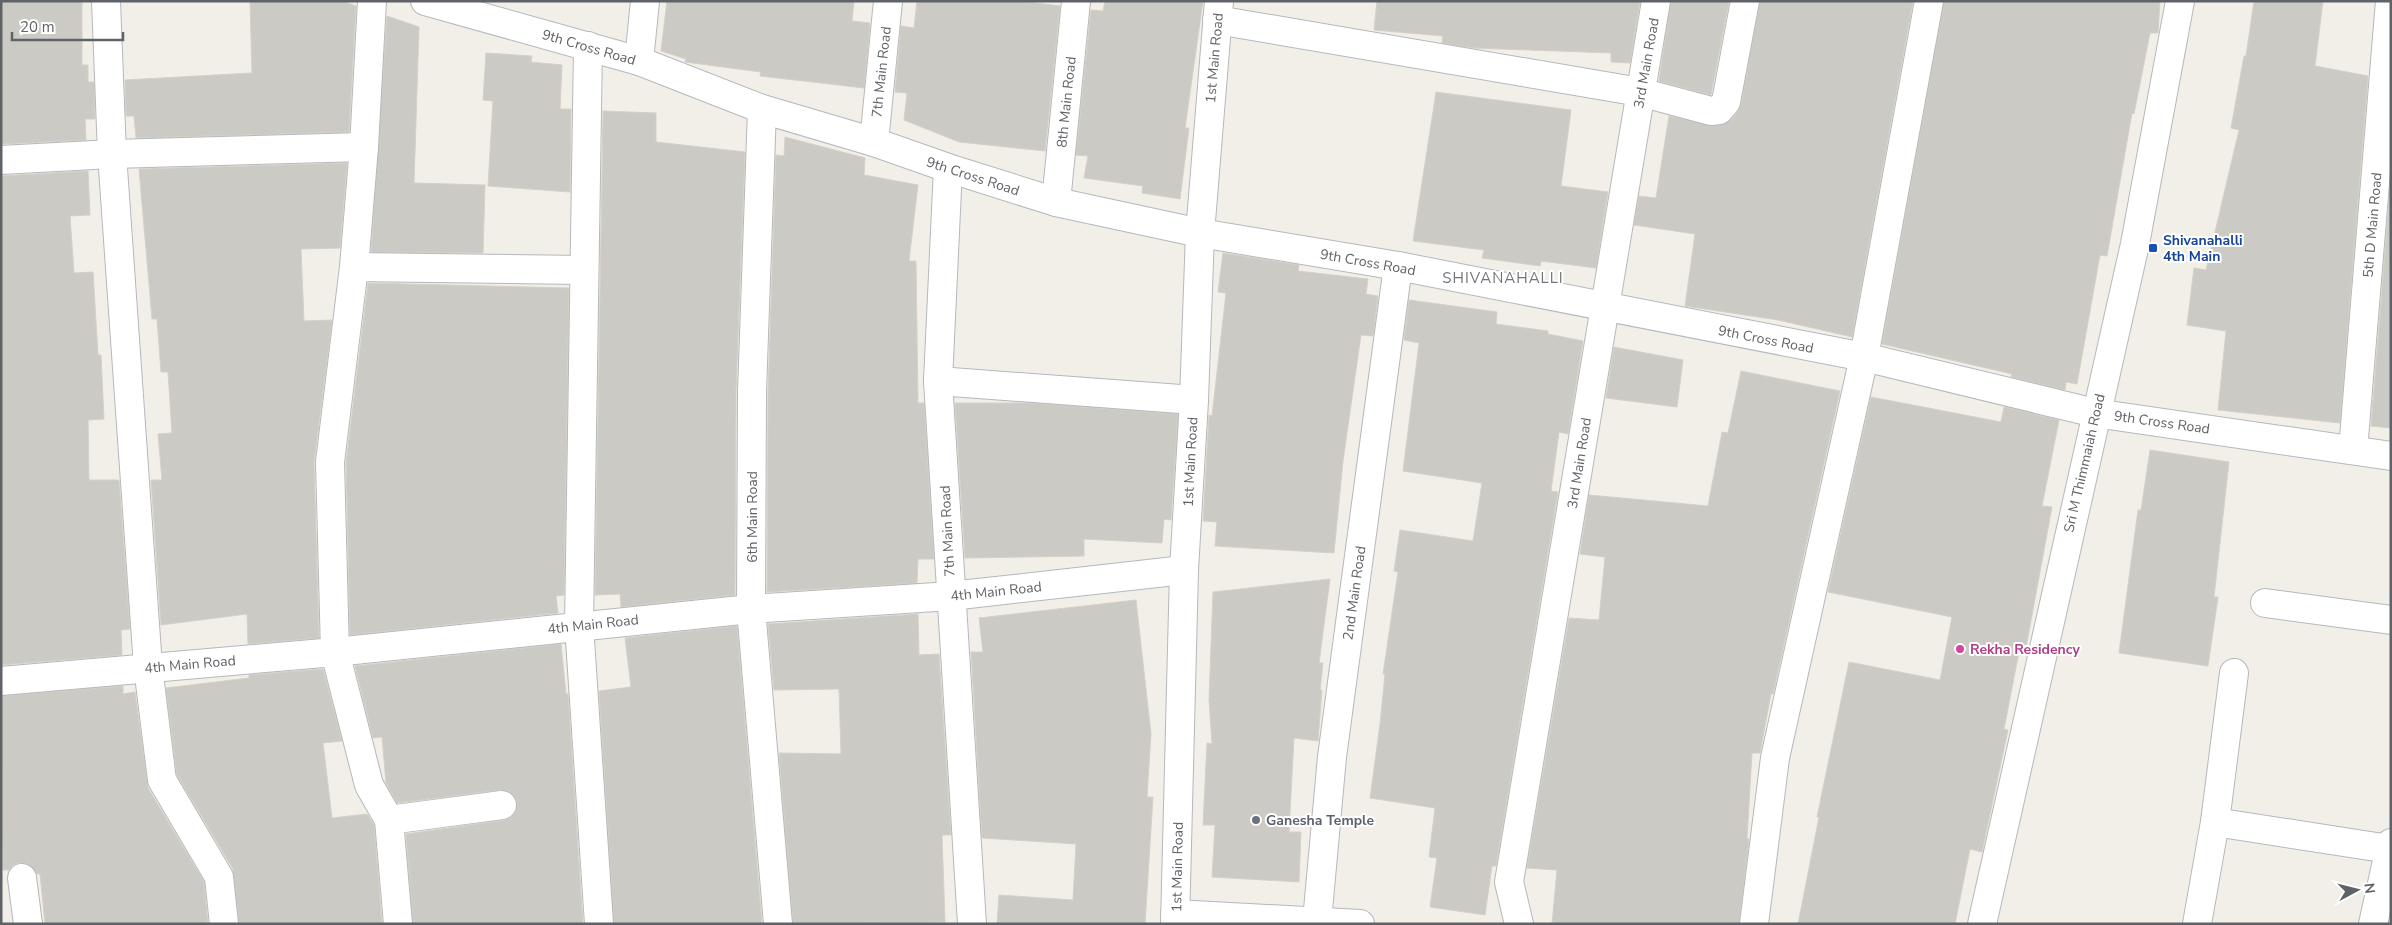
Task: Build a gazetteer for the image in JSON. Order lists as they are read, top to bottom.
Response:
{
  "streets": {
    "street": [
      "9th Cross Road",
      "1st Main Road",
      "3rd Main Road",
      "7th Main Road",
      "8th Main Road",
      "5th D Main Road",
      "Sri M Thimmaiah Road",
      "6th Main Road",
      "4th Main Road",
      "2nd Main Road"
    ]
  },
  "crossings": [
    ["9th Cross Road", "1st Main Road"],
    ["9th Cross Road", "3rd Main Road"],
    ["9th Cross Road", "7th Main Road"],
    ["9th Cross Road", "8th Main Road"],
    ["9th Cross Road", "5th D Main Road"],
    ["9th Cross Road", "Sri M Thimmaiah Road"],
    ["9th Cross Road", "6th Main Road"],
    ["9th Cross Road", "2nd Main Road"],
    ["1st Main Road", "4th Main Road"],
    ["7th Main Road", "4th Main Road"],
    ["6th Main Road", "4th Main Road"]
  ],
  "districts": ["SHIVANAHALLI"],
  "places": {
    "transit": ["Shivanahalli 4th Main"],
    "other": ["Rekha Residency", "Ganesha Temple"]
  },
  "scale_bar": "20 m",
  "north": "right"
}
